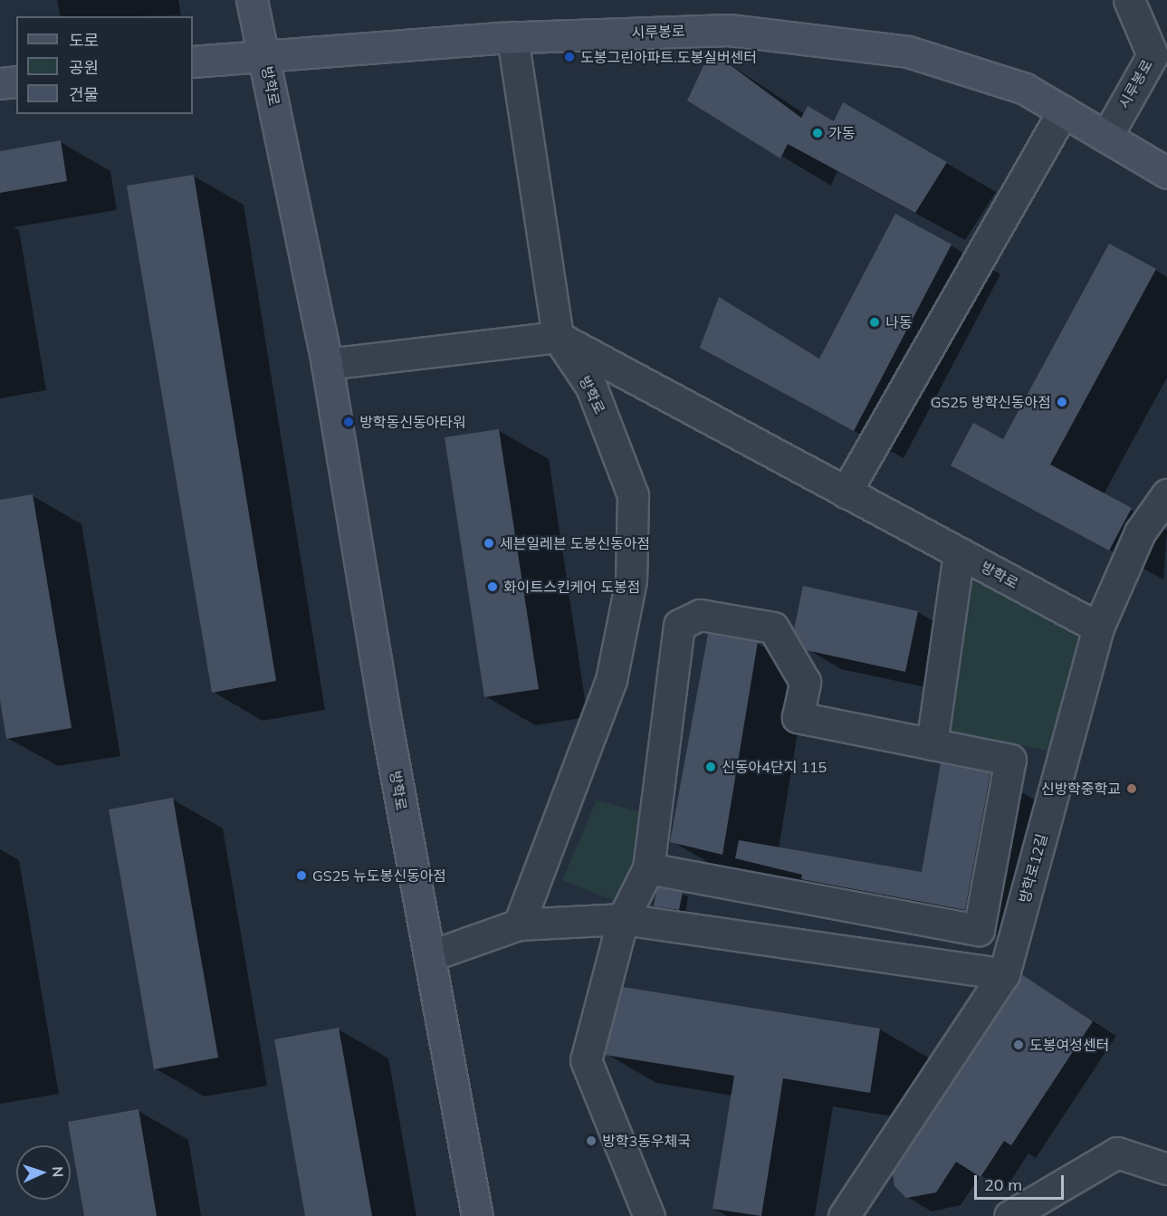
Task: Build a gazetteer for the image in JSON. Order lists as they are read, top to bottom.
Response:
{
  "streets": {
    "main road": ["시루봉로", "방학로"],
    "street": ["방학로12길"]
  },
  "crossings": [
    ["시루봉로", "방학로"],
    ["방학로", "방학로12길"]
  ],
  "places": [
    "도봉그린아파트.도봉실버센터",
    "가동",
    "나동",
    "GS25 방학신동아점",
    "방학동신동아타워",
    "세븐일레븐 도봉신동아점",
    "화이트스킨케어 도봉점",
    "신동아4단지 115",
    "신방학중학교",
    "GS25 뉴도봉신동아점",
    "도봉여성센터",
    "방학3동우체국"
  ],
  "legend": ["도로", "공원", "건물"],
  "scale_bar": "20 m",
  "north": "right"
}
